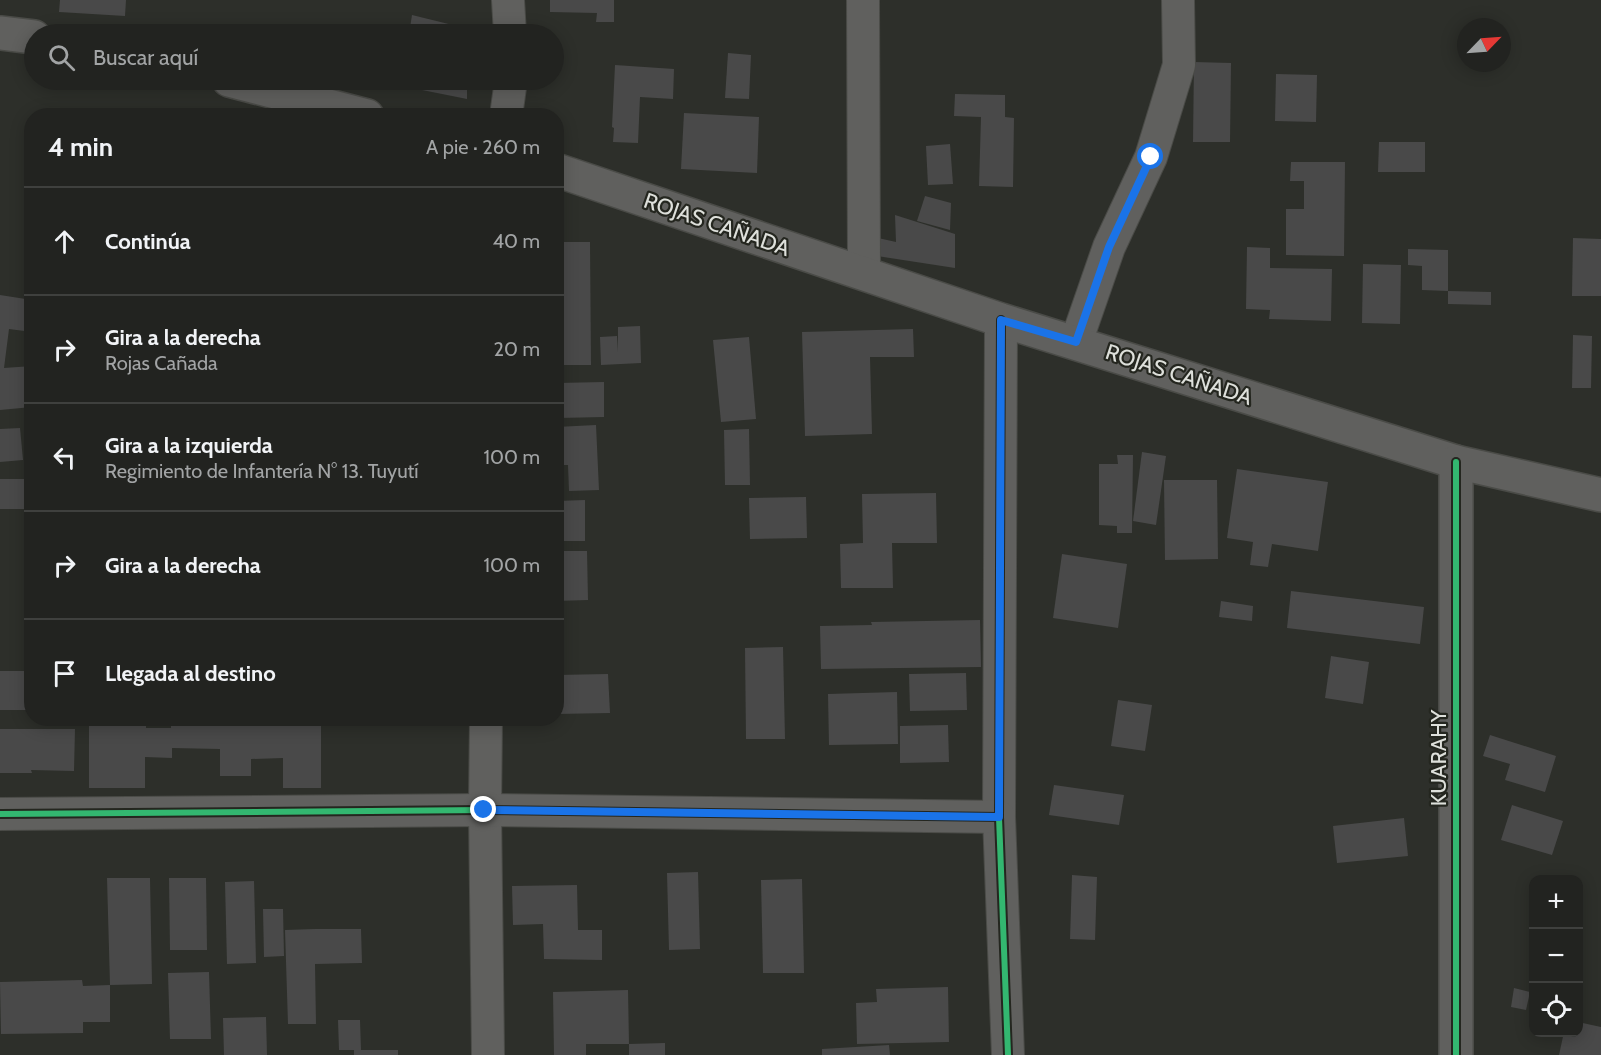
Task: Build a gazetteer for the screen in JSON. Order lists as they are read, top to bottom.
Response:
{
  "streets": {
    "main road": ["ROJAS CAÑADA", "KUARAHY"]
  },
  "crossings": [
    ["ROJAS CAÑADA", "KUARAHY"]
  ],
  "north": "top right",
  "page": {
    "search": "Buscar aquí",
    "heading": ["4 min", "A pie · 260 m"],
    "list": [
      ["Continúa", "40 m"],
      ["Gira a la derecha", "Rojas Cañada", "20 m"],
      ["Gira a la izquierda", "Regimiento de Infantería N° 13. Tuyutí", "100 m"],
      ["Gira a la derecha", "100 m"],
      "Llegada al destino"
    ],
    "map_buttons": ["+", "−"]
  }
}
